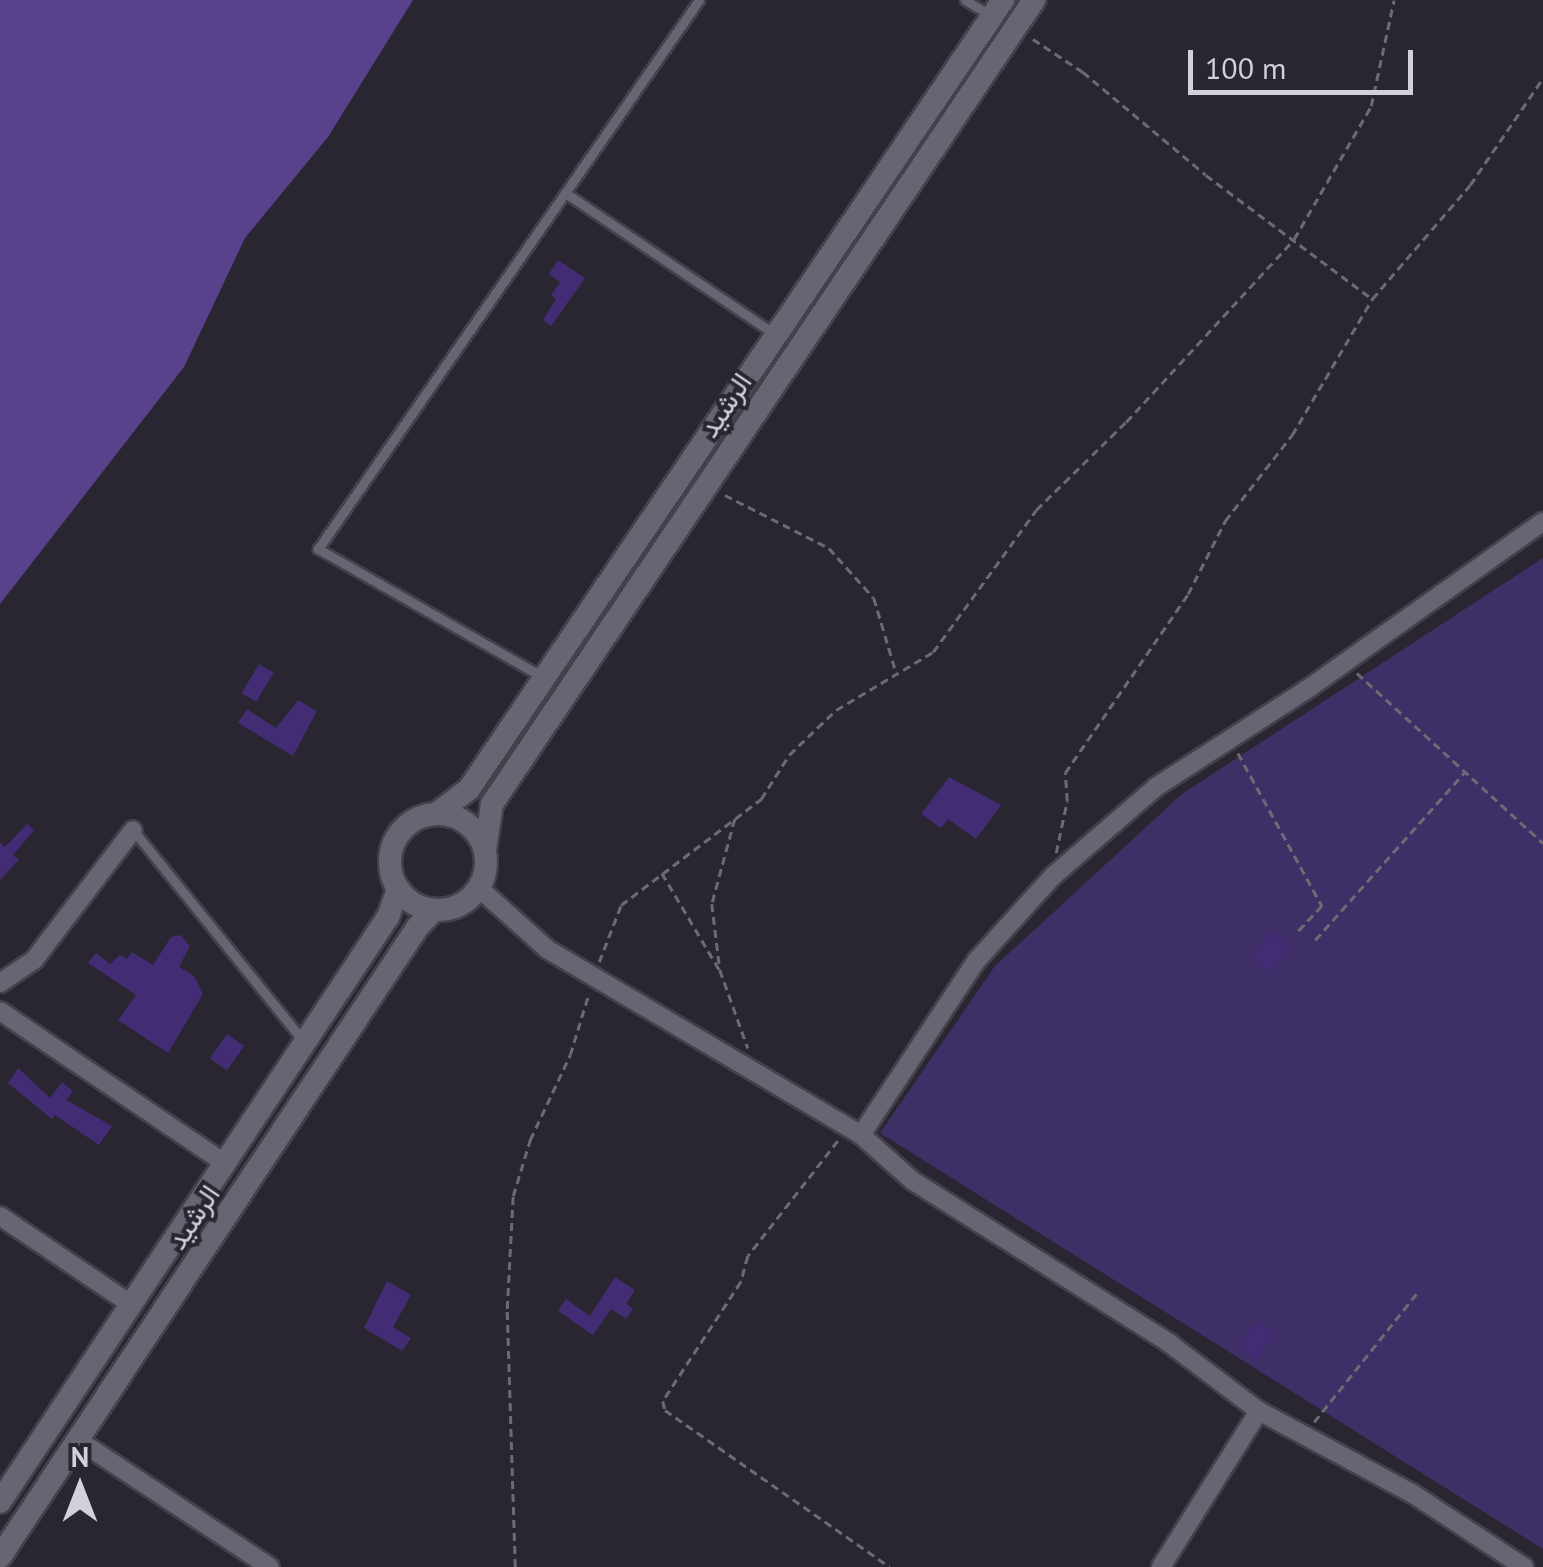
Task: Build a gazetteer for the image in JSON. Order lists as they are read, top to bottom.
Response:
{
  "streets": {
    "street": ["الرشيد"]
  },
  "scale_bar": "100 m",
  "north": "top"
}
